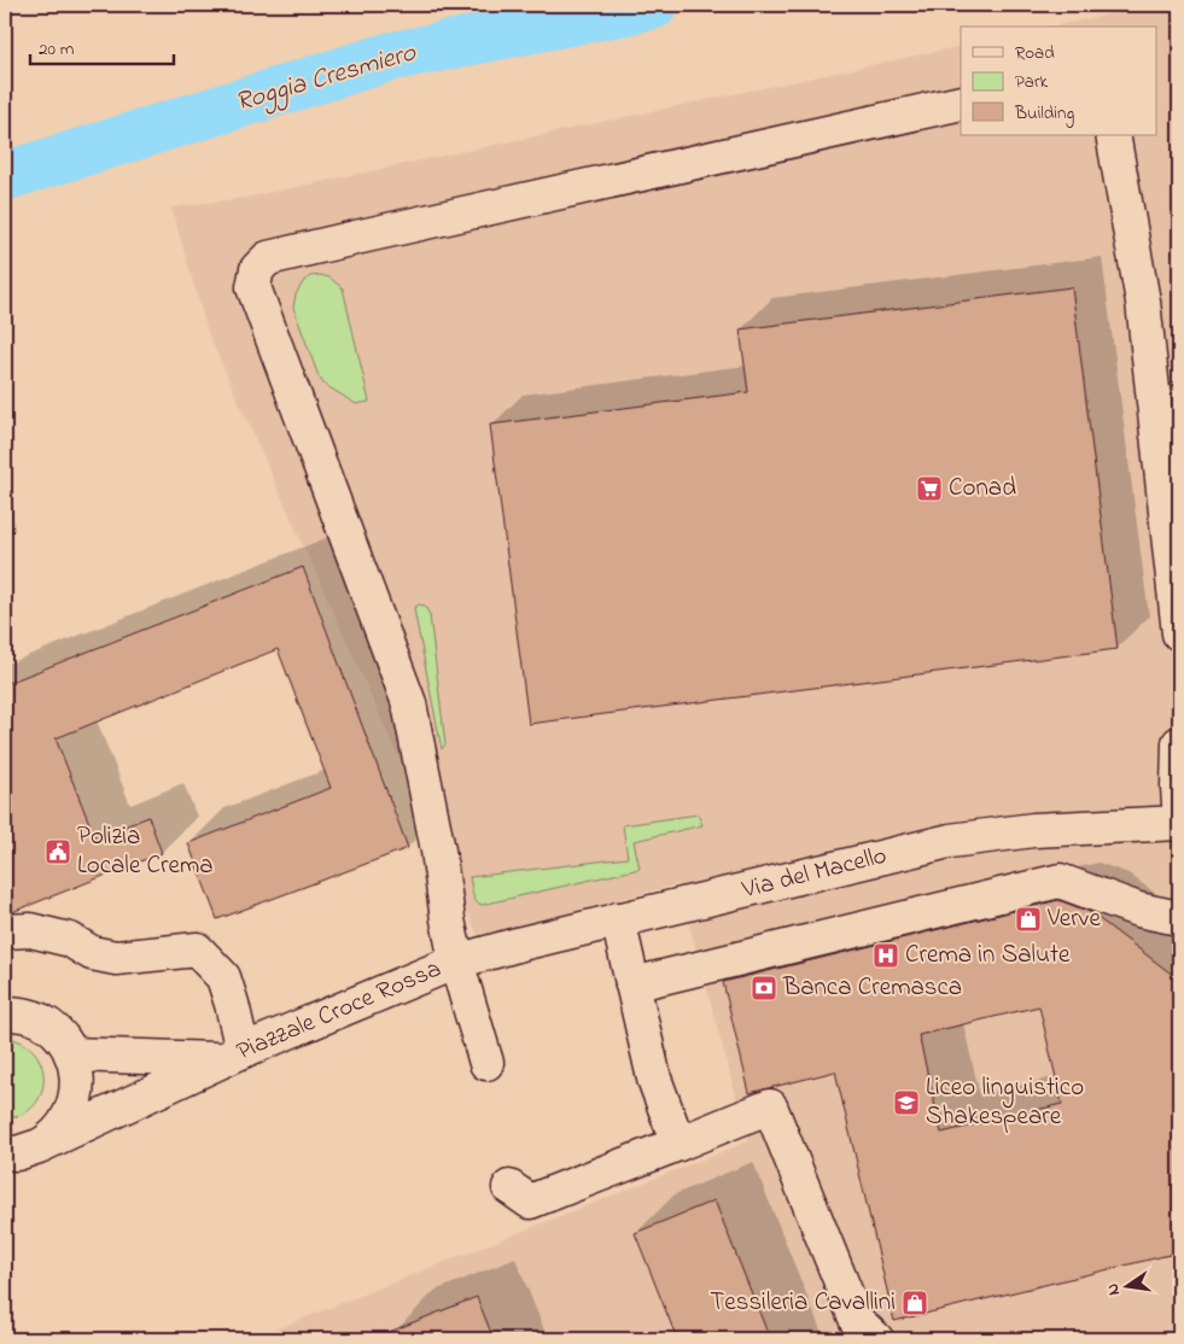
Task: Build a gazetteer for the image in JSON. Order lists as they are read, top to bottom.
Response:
{
  "streets": {
    "street": ["Via del Macello", "Piazzale Croce Rossa"]
  },
  "crossings": [
    ["Via del Macello", "Piazzale Croce Rossa"]
  ],
  "water": ["Roggia Cresmiero"],
  "places": {
    "supermarket": ["Conad"],
    "public building": ["Polizia Locale Crema"],
    "shop": ["Verve", "Tessileria Cavallini"],
    "hospital": ["Crema in Salute"],
    "bank": ["Banca Cremasca"],
    "school or university": ["Liceo linguistico Shakespeare"]
  },
  "legend": ["Road", "Park", "Building"],
  "scale_bar": "20 m",
  "north": "left"
}
